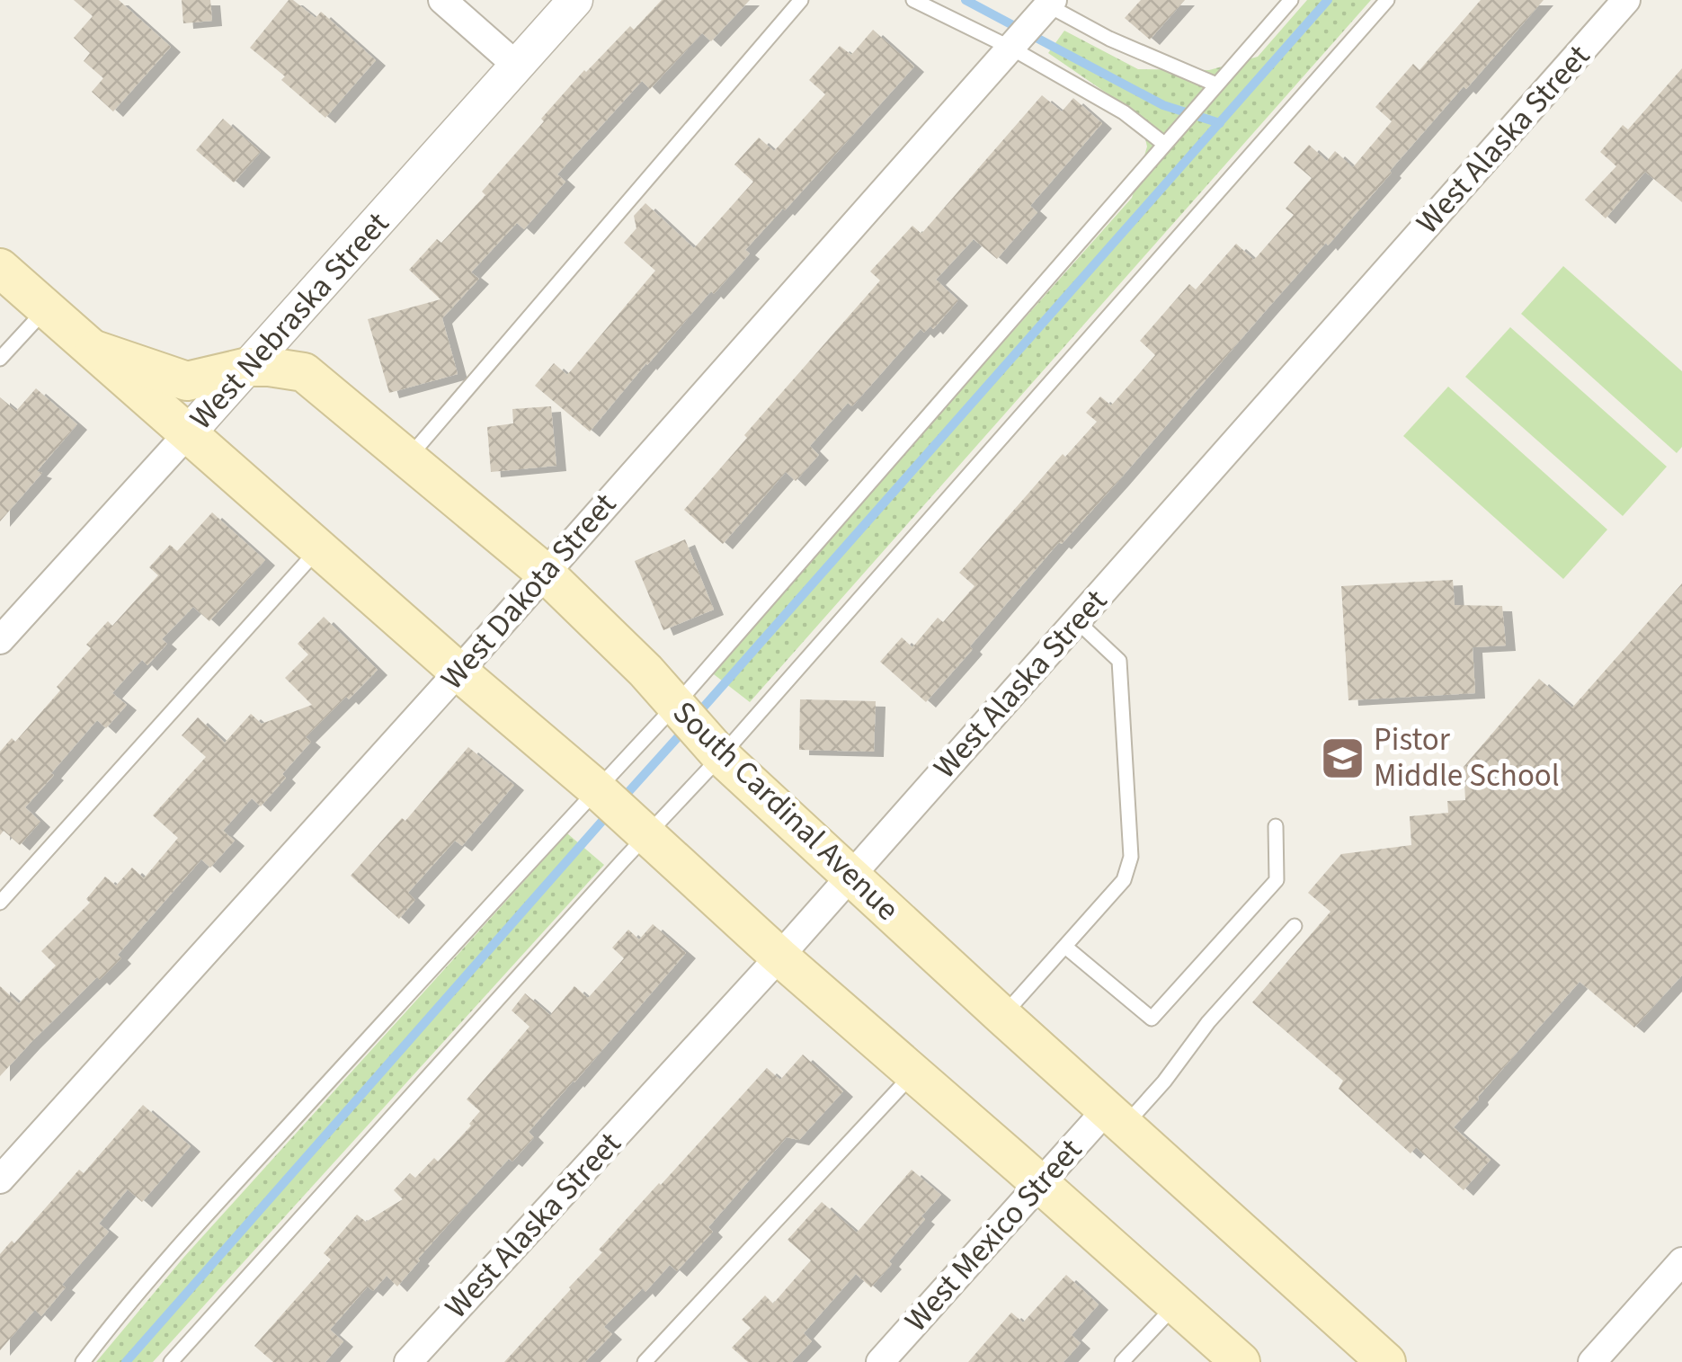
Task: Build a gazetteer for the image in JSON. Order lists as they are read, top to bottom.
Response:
{
  "streets": {
    "main road": ["South Cardinal Avenue"],
    "street": [
      "West Alaska Street",
      "West Nebraska Street",
      "West Dakota Street",
      "West Mexico Street"
    ]
  },
  "crossings": [
    ["West Alaska Street", "South Cardinal Avenue"],
    ["West Nebraska Street", "South Cardinal Avenue"],
    ["West Dakota Street", "South Cardinal Avenue"],
    ["South Cardinal Avenue", "West Mexico Street"]
  ],
  "places": {
    "school or university": ["Pistor Middle School"]
  }
}
